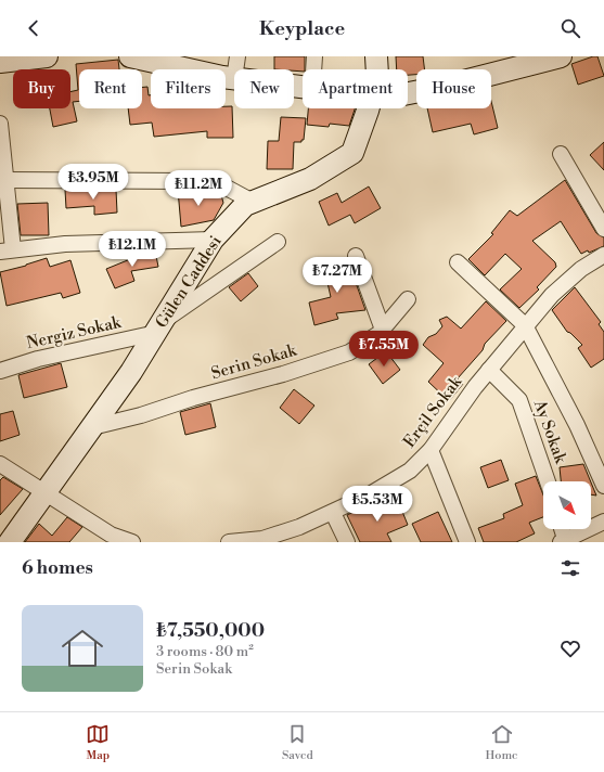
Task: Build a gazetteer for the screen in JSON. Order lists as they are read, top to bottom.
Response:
{
  "streets": {
    "street": [
      "Gülen Caddesi",
      "Nergiz Sokak",
      "Serin Sokak",
      "Erçil Sokak",
      "Ay Sokak"
    ]
  },
  "crossings": [
    ["Gülen Caddesi", "Nergiz Sokak"],
    ["Gülen Caddesi", "Serin Sokak"],
    ["Erçil Sokak", "Ay Sokak"]
  ],
  "north": "bottom right",
  "page": {
    "header": "Keyplace",
    "chip": [
      "Buy",
      "Rent",
      "Filters",
      "New",
      "Apartment",
      "House"
    ],
    "price": [
      "₺3.95M",
      "₺11.2M",
      "₺12.1M",
      "₺7.27M",
      "₺7.55M",
      "₺5.53M"
    ],
    "heading": "6 homes",
    "list": [
      {
        "name": "₺7,550,000",
        "note": "3 rooms · 80 m² · Serin Sokak"
      }
    ],
    "tabs": ["Map", "Saved", "Home"]
  }
}
